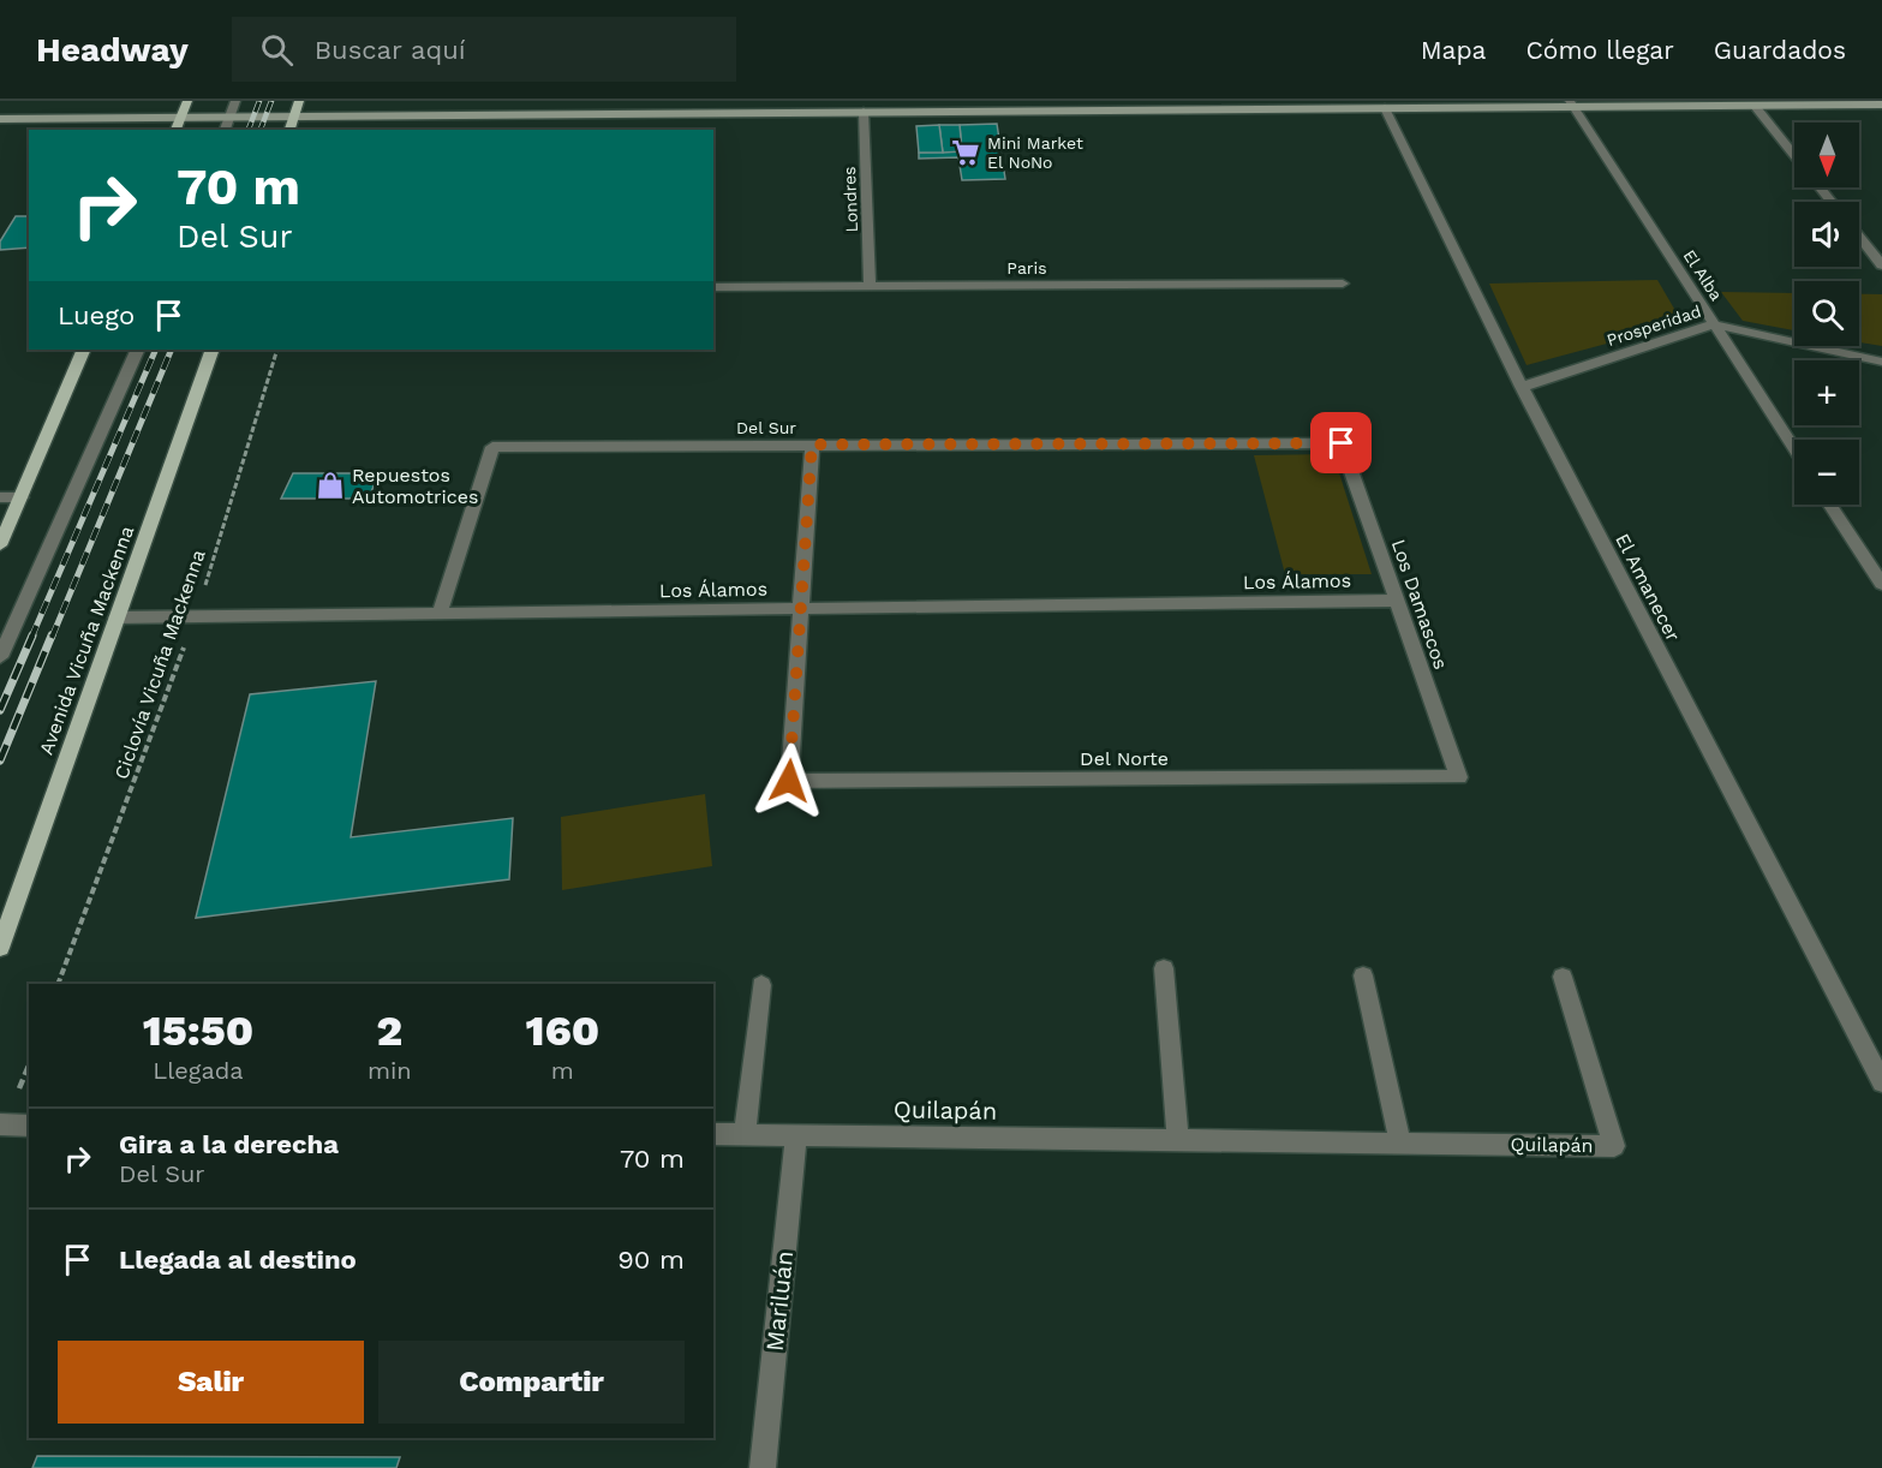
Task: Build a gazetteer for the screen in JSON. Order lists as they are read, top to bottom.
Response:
{
  "streets": {
    "main road": ["Avenida Vicuña Mackenna"],
    "street": [
      "Londres",
      "Paris",
      "El Alba",
      "Prosperidad",
      "Del Sur",
      "Los Álamos",
      "El Amanecer",
      "Los Damascos",
      "Del Norte",
      "Quilapán",
      "Mariluán"
    ],
    "path": ["Ciclovía Vicuña Mackenna"]
  },
  "crossings": [
    ["Londres", "Paris"],
    ["El Alba", "Prosperidad"],
    ["Prosperidad", "El Amanecer"],
    ["Del Sur", "Los Álamos"],
    ["Del Sur", "Los Damascos"],
    ["Los Álamos", "Los Damascos"],
    ["Los Álamos", "Avenida Vicuña Mackenna"],
    ["Los Álamos", "Ciclovía Vicuña Mackenna"],
    ["Los Álamos", "Del Norte"],
    ["Los Damascos", "Del Norte"],
    ["Quilapán", "Mariluán"]
  ],
  "places": {
    "supermarket": ["Mini Market El NoNo"],
    "shop": ["Repuestos Automotrices"]
  },
  "north": "bottom",
  "page": {
    "header": "Headway",
    "search": "Buscar aquí",
    "nav": ["Mapa", "Cómo llegar", "Guardados"],
    "map_buttons": ["+", "−"],
    "turn": ["70 m", "Del Sur"],
    "then": "Luego",
    "eta": [
      "15:50",
      "Llegada",
      "2",
      "min",
      "160",
      "m"
    ],
    "list": [
      {
        "name": "Gira a la derecha",
        "note": "Del Sur",
        "value": "70 m"
      },
      {
        "name": "Llegada al destino",
        "value": "90 m"
      }
    ],
    "buttons": ["Salir", "Compartir"]
  }
}
